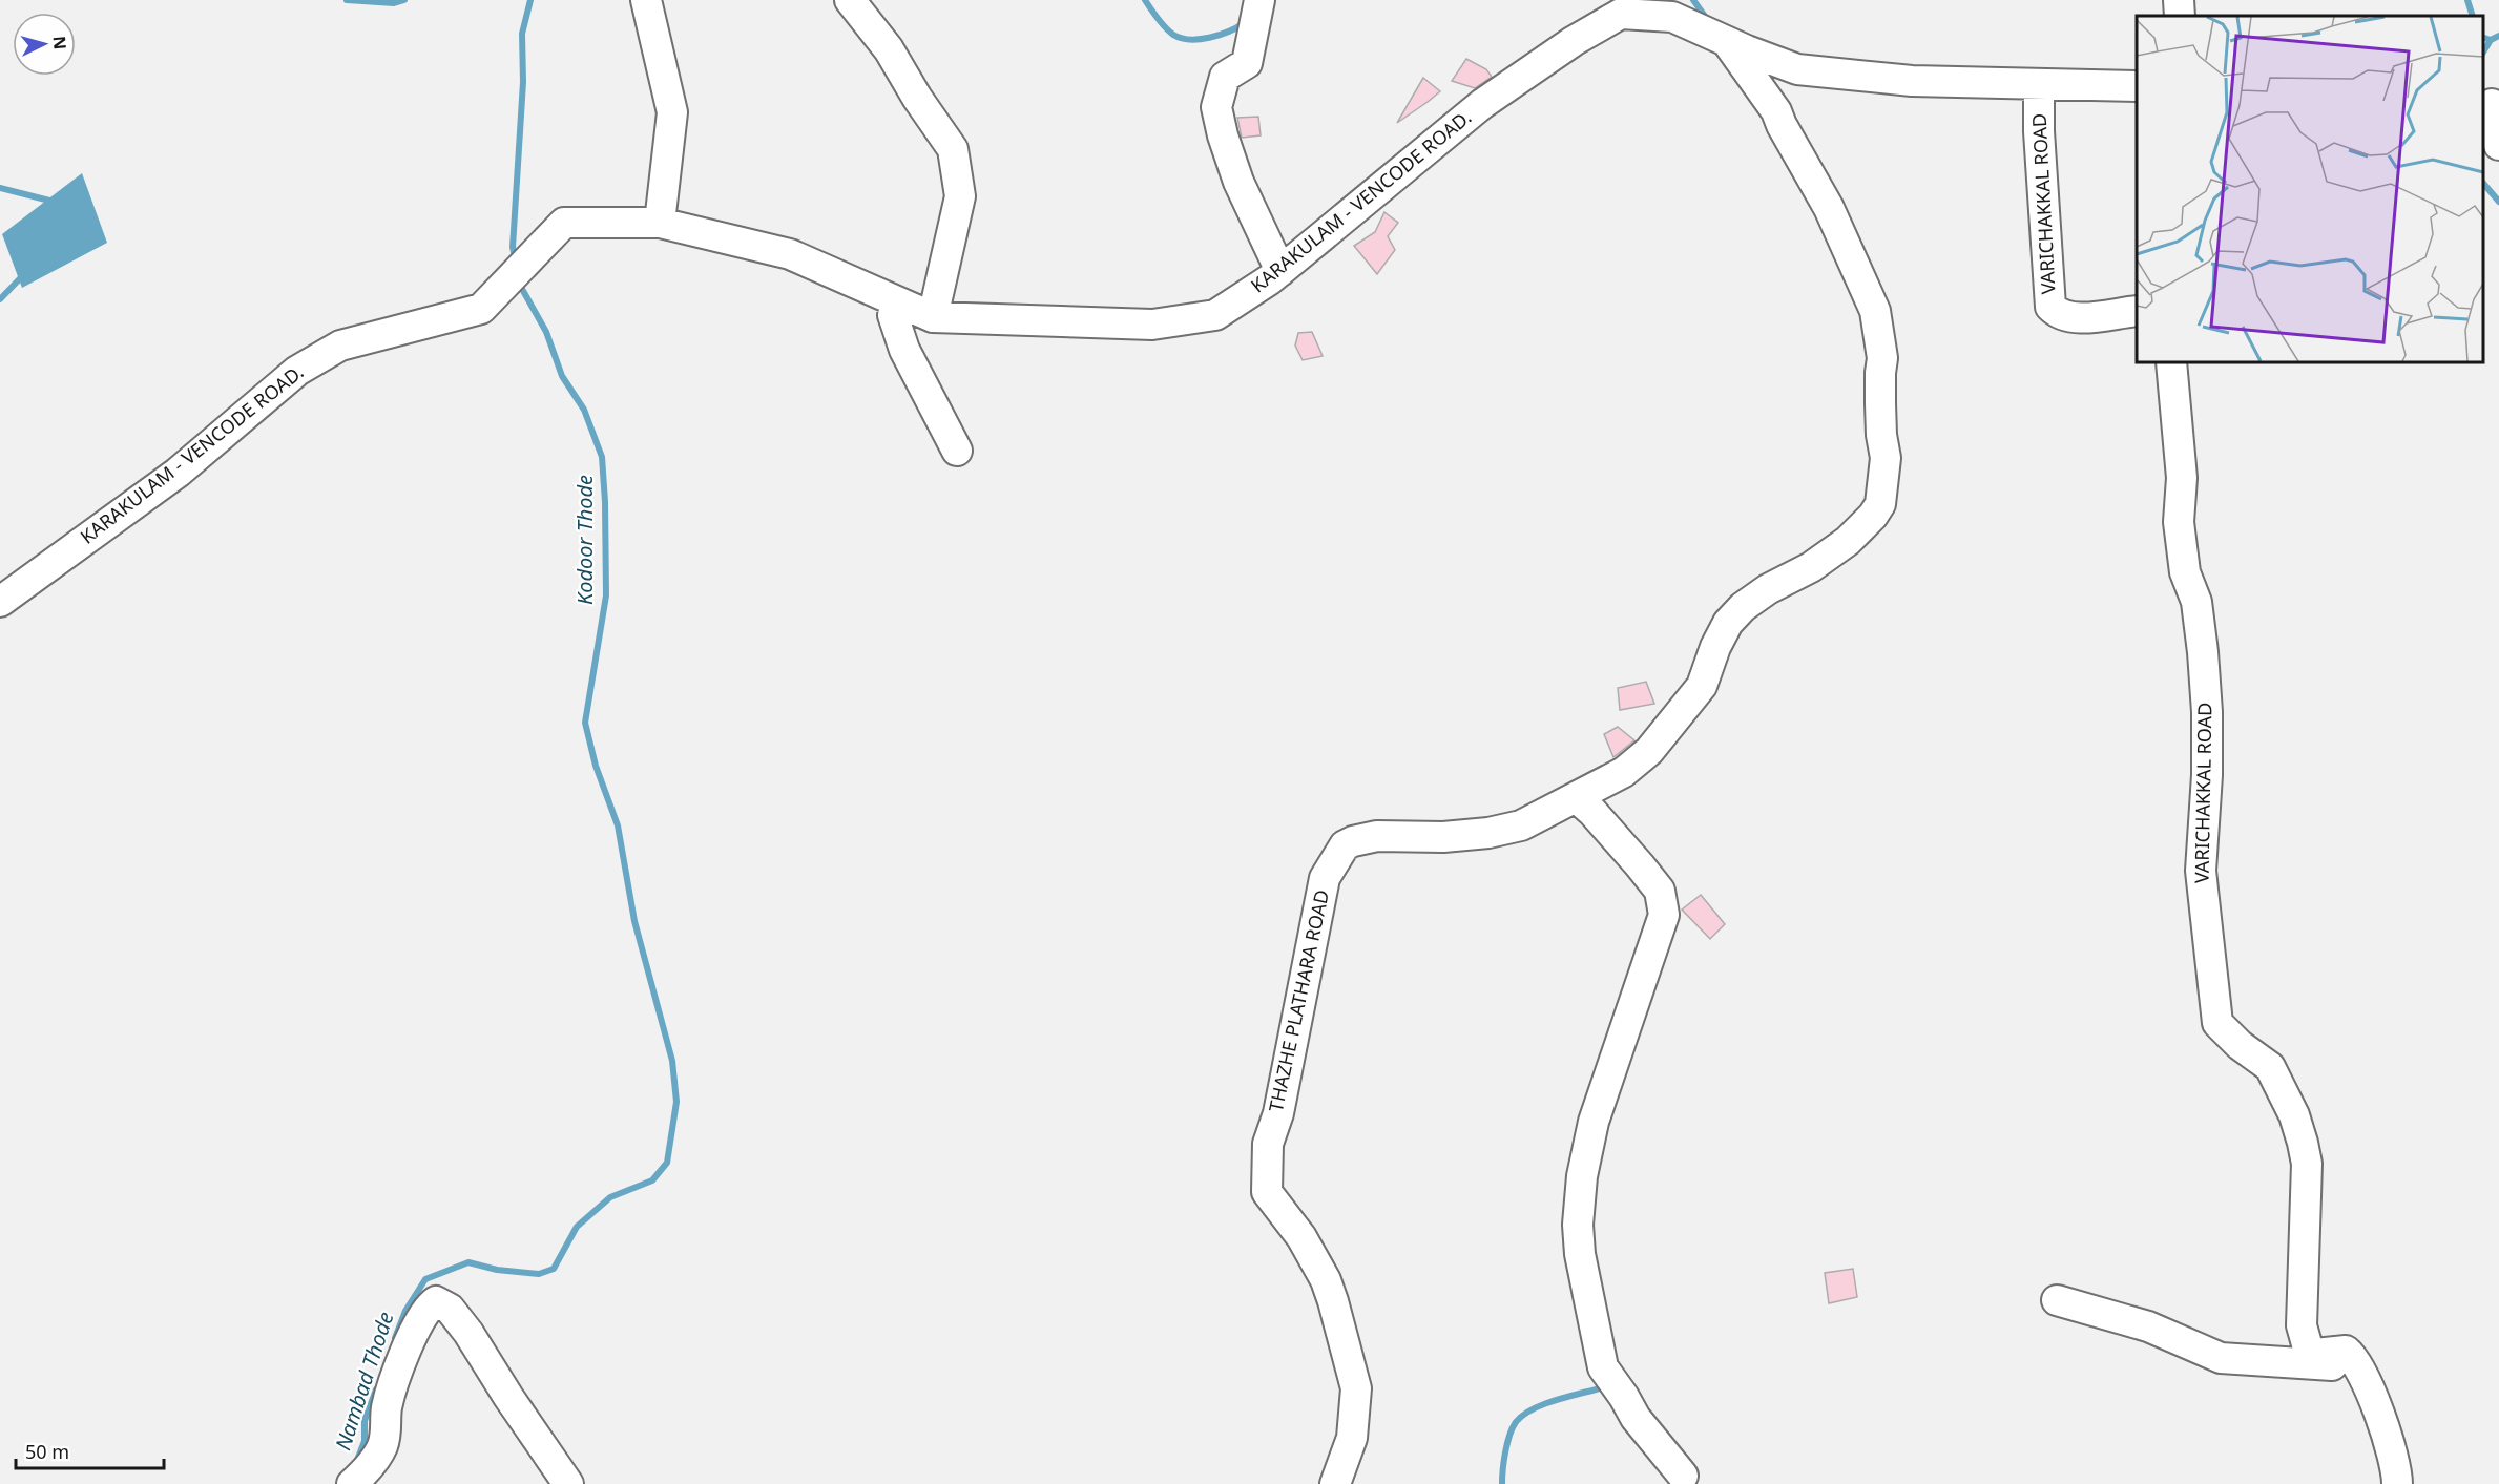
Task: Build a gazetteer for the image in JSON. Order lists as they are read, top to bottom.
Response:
{
  "streets": {
    "street": ["KARAKULAM - VENCODE ROAD.", "VARICHAKKAL ROAD", "THAZHE PLATHARA ROAD"]
  },
  "crossings": [
    ["KARAKULAM - VENCODE ROAD.", "VARICHAKKAL ROAD"],
    ["KARAKULAM - VENCODE ROAD.", "THAZHE PLATHARA ROAD"]
  ],
  "water": ["Kodoor Thode", "Nambad Thode"],
  "scale_bar": "50 m",
  "north": "right"
}
